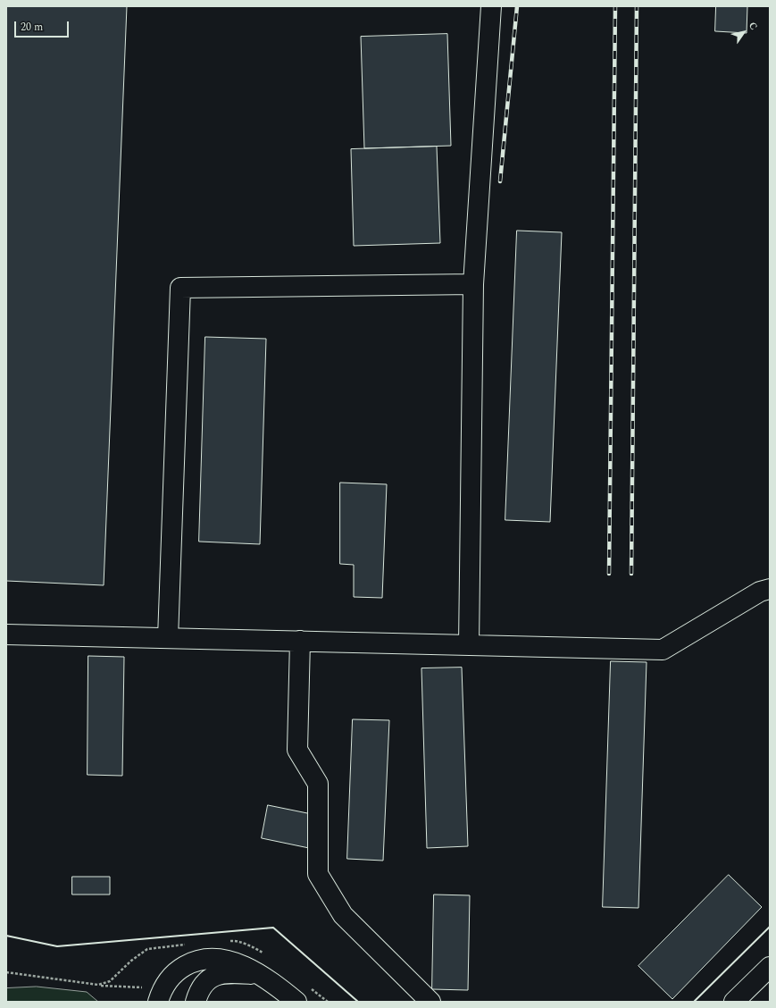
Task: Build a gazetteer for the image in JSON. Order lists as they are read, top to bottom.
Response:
{
  "scale_bar": "20 m",
  "north": "top right"
}
